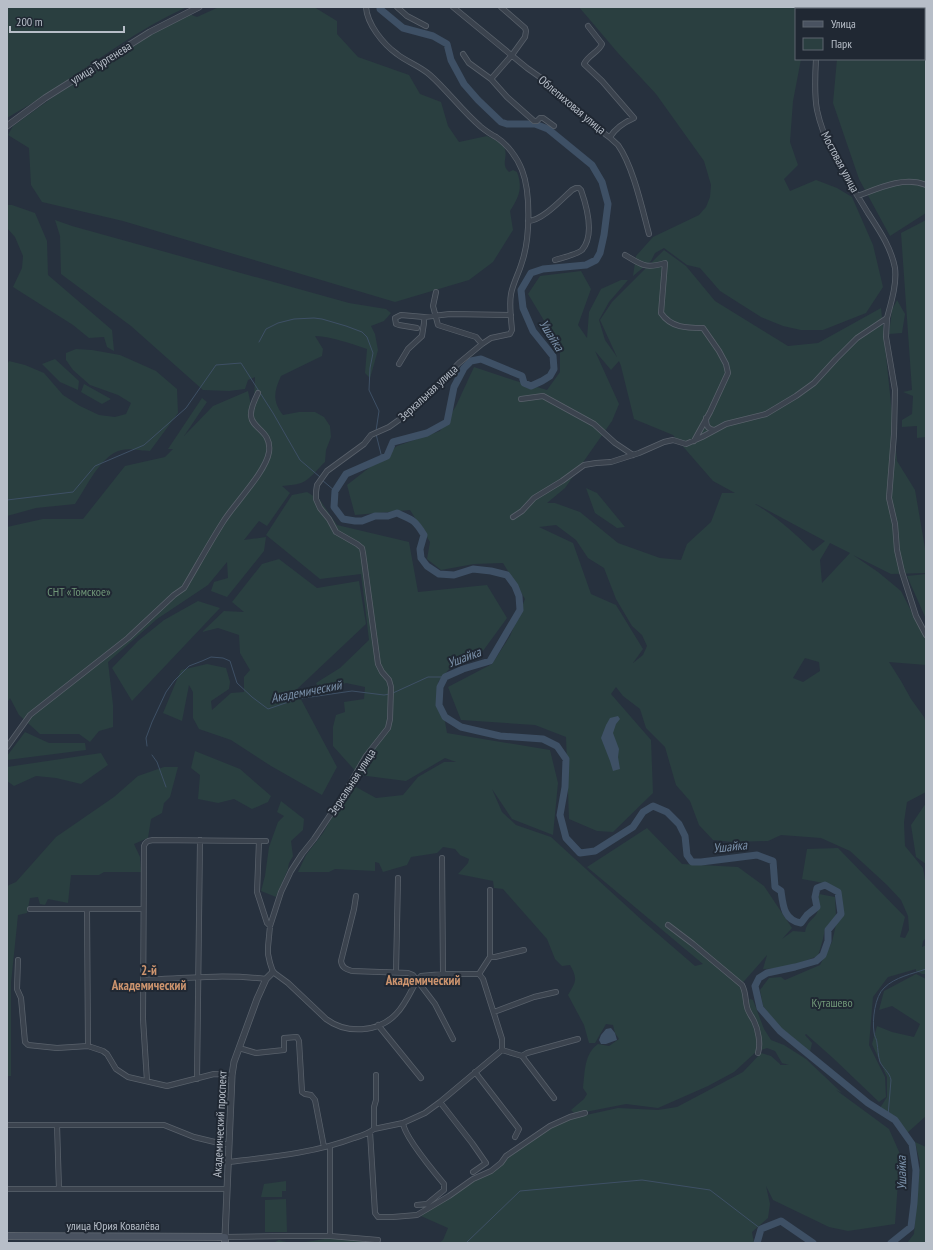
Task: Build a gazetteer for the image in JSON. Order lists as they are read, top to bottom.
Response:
{
  "streets": {
    "main road": ["улица Юрия Ковалёва"],
    "street": [
      "улица Тургенева",
      "Облепиховая улица",
      "Мостовая улица",
      "Зеркальная улица",
      "Академический проспект"
    ]
  },
  "crossings": [
    ["Зеркальная улица", "Академический проспект"]
  ],
  "districts": ["2-й Академический", "Академический"],
  "water": ["Ушайка", "Академический"],
  "parks": ["СНТ «Томское»", "Куташево"],
  "legend": ["Улица", "Парк"],
  "scale_bar": "200 m"
}
